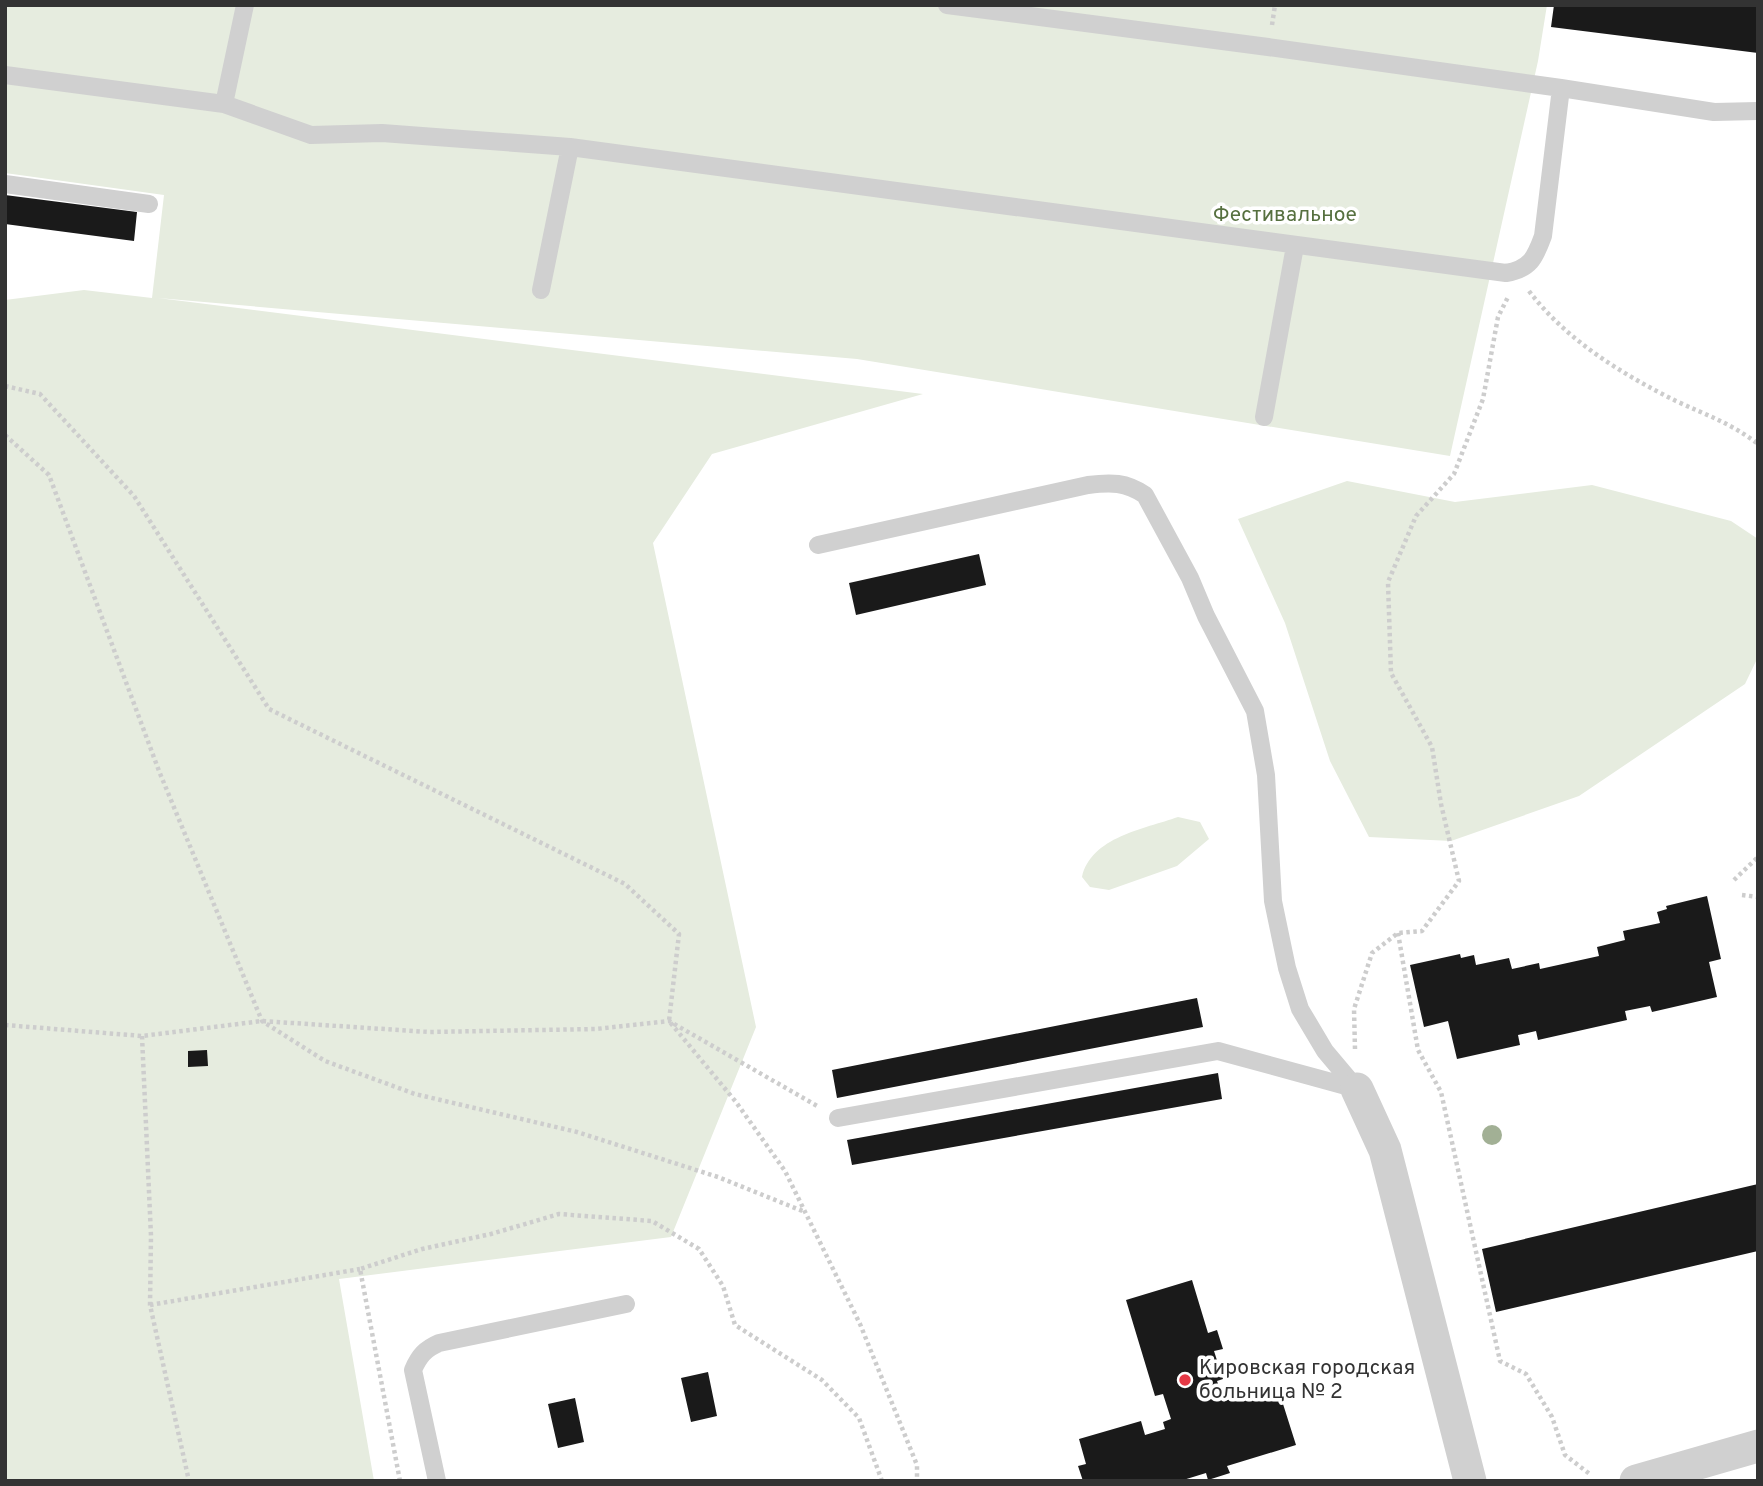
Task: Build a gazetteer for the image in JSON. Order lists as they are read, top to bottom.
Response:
{
  "parks": ["Фестивальное"],
  "places": ["Кировская городская больница № 2"]
}
